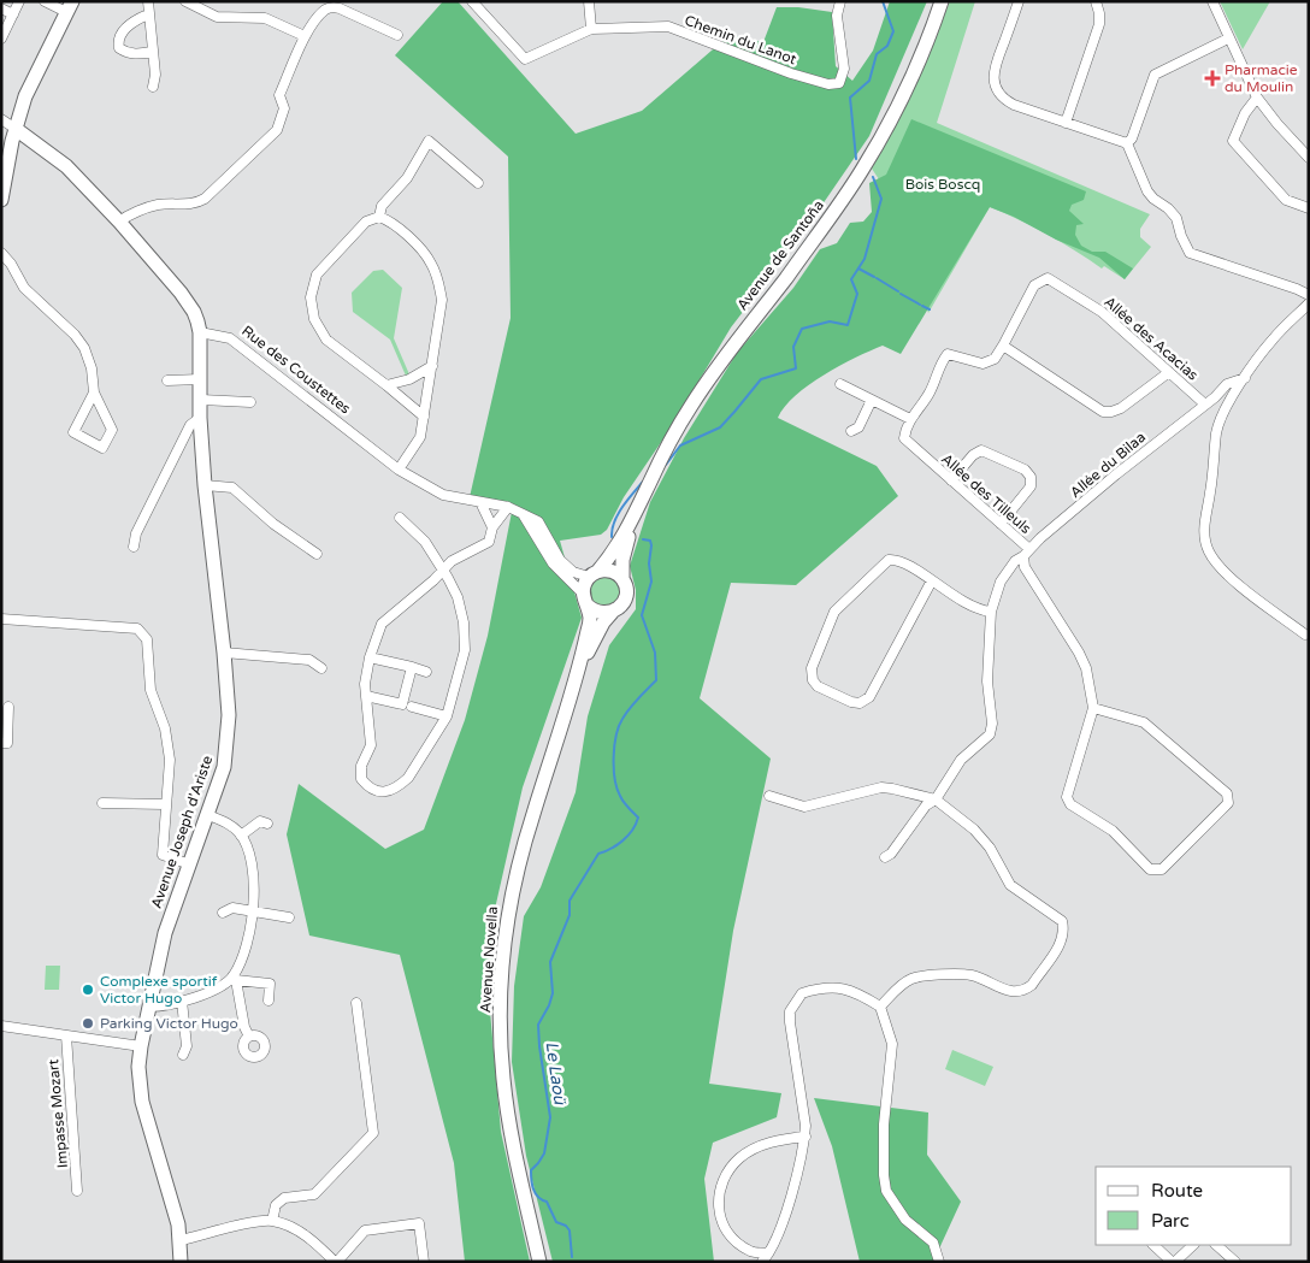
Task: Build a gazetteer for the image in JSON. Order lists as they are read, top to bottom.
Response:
{
  "streets": {
    "main road": ["Avenue de Santoña", "Avenue Joseph d'Ariste", "Avenue Novella"],
    "street": [
      "Chemin du Lanot",
      "Allée des Acacias",
      "Rue des Coustettes",
      "Allée du Bilaa",
      "Allée des Tilleuls",
      "Impasse Mozart"
    ]
  },
  "crossings": [
    ["Avenue de Santoña", "Rue des Coustettes"],
    ["Avenue de Santoña", "Avenue Novella"],
    ["Allée des Acacias", "Allée du Bilaa"],
    ["Allée des Acacias", "Allée des Tilleuls"],
    ["Rue des Coustettes", "Avenue Joseph d'Ariste"],
    ["Rue des Coustettes", "Avenue Novella"],
    ["Allée du Bilaa", "Allée des Tilleuls"]
  ],
  "water": ["Le Laoü"],
  "parks": ["Bois Boscq"],
  "places": {
    "health": ["Pharmacie du Moulin"],
    "other": ["Complexe sportif Victor Hugo", "Parking Victor Hugo"]
  },
  "legend": ["Route", "Parc"]
}
